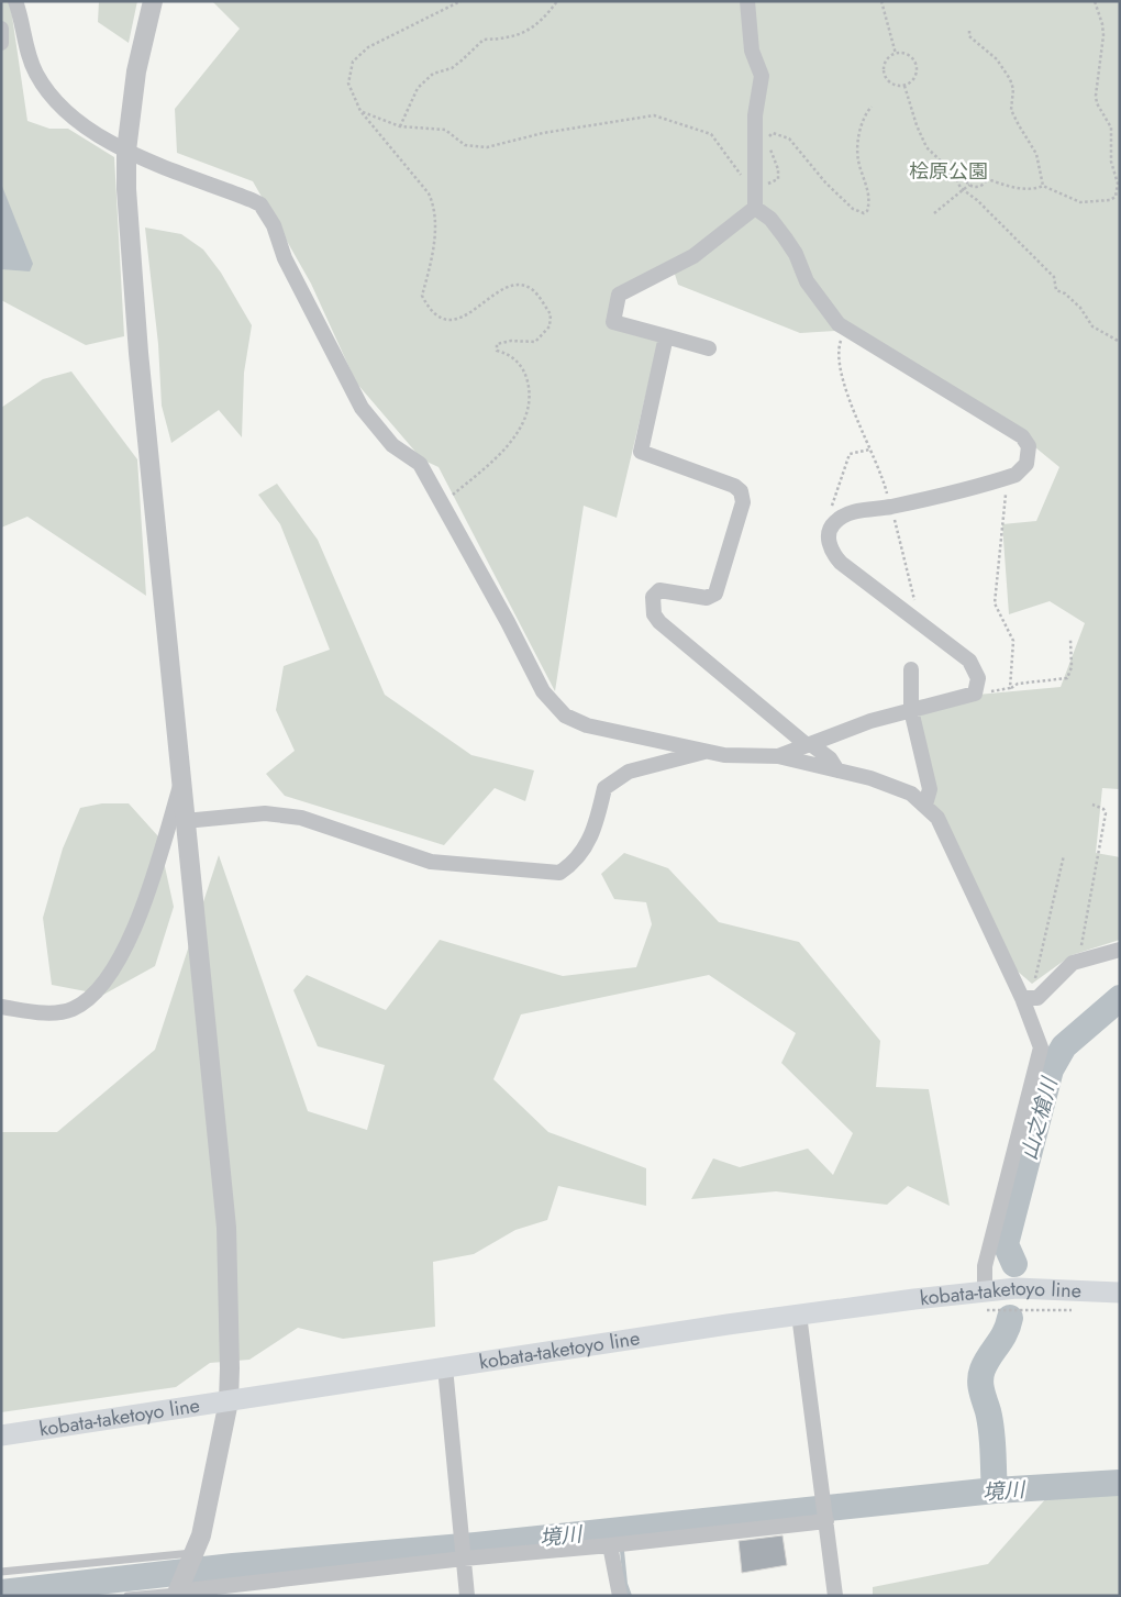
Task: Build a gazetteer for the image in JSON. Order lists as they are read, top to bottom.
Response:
{
  "streets": {
    "main road": ["kobata-taketoyo line"]
  },
  "water": ["山之槍川", "境川"],
  "parks": ["桧原公園"]
}
